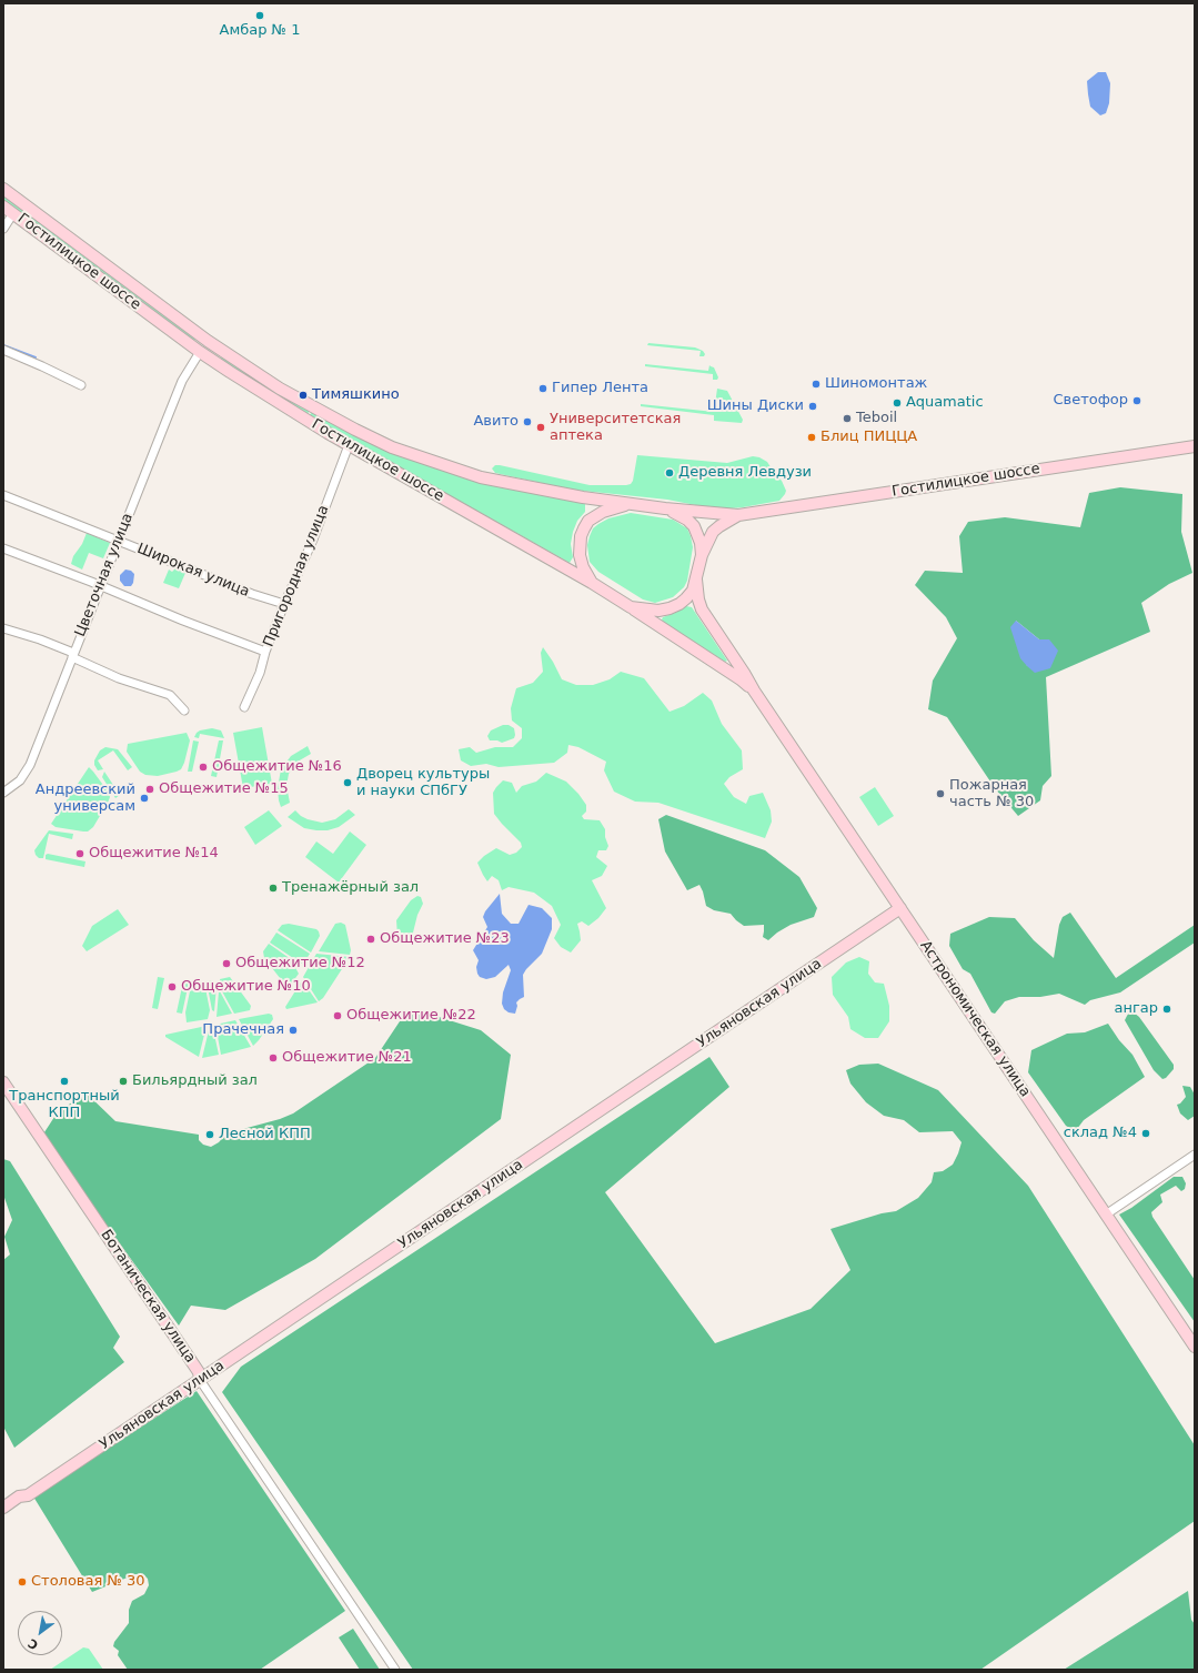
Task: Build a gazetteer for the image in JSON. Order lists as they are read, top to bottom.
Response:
{
  "streets": {
    "main road": [
      "Гостилицкое шоссе",
      "Ульяновская улица",
      "Астрономическая улица",
      "Ботаническая улица"
    ],
    "street": ["Широкая улица", "Цветочная улица", "Пригородная улица"]
  },
  "crossings": [
    ["Гостилицкое шоссе", "Цветочная улица"],
    ["Гостилицкое шоссе", "Пригородная улица"],
    ["Гостилицкое шоссе", "Астрономическая улица"],
    ["Широкая улица", "Цветочная улица"],
    ["Широкая улица", "Пригородная улица"],
    ["Ульяновская улица", "Астрономическая улица"],
    ["Ульяновская улица", "Ботаническая улица"]
  ],
  "places": [
    "Амбар № 1",
    "Шиномонтаж",
    "Гипер Лента",
    "Тимяшкино",
    "Светофор",
    "Aquamatic",
    "Шины Диски",
    "Teboil",
    "Авито",
    "Университетская аптека",
    "Блиц ПИЦЦА",
    "Деревня Левдузи",
    "Общежитие №16",
    "Дворец культуры и науки СПбГУ",
    "Общежитие №15",
    "Пожарная часть № 30",
    "Андреевский универсам",
    "Общежитие №14",
    "Тренажёрный зал",
    "Общежитие №23",
    "Общежитие №12",
    "Общежитие №10",
    "ангар",
    "Общежитие №22",
    "Прачечная",
    "Общежитие №21",
    "Транспортный КПП",
    "Бильярдный зал",
    "склад №4",
    "Лесной КПП",
    "Столовая № 30"
  ],
  "north": "bottom left"
}
